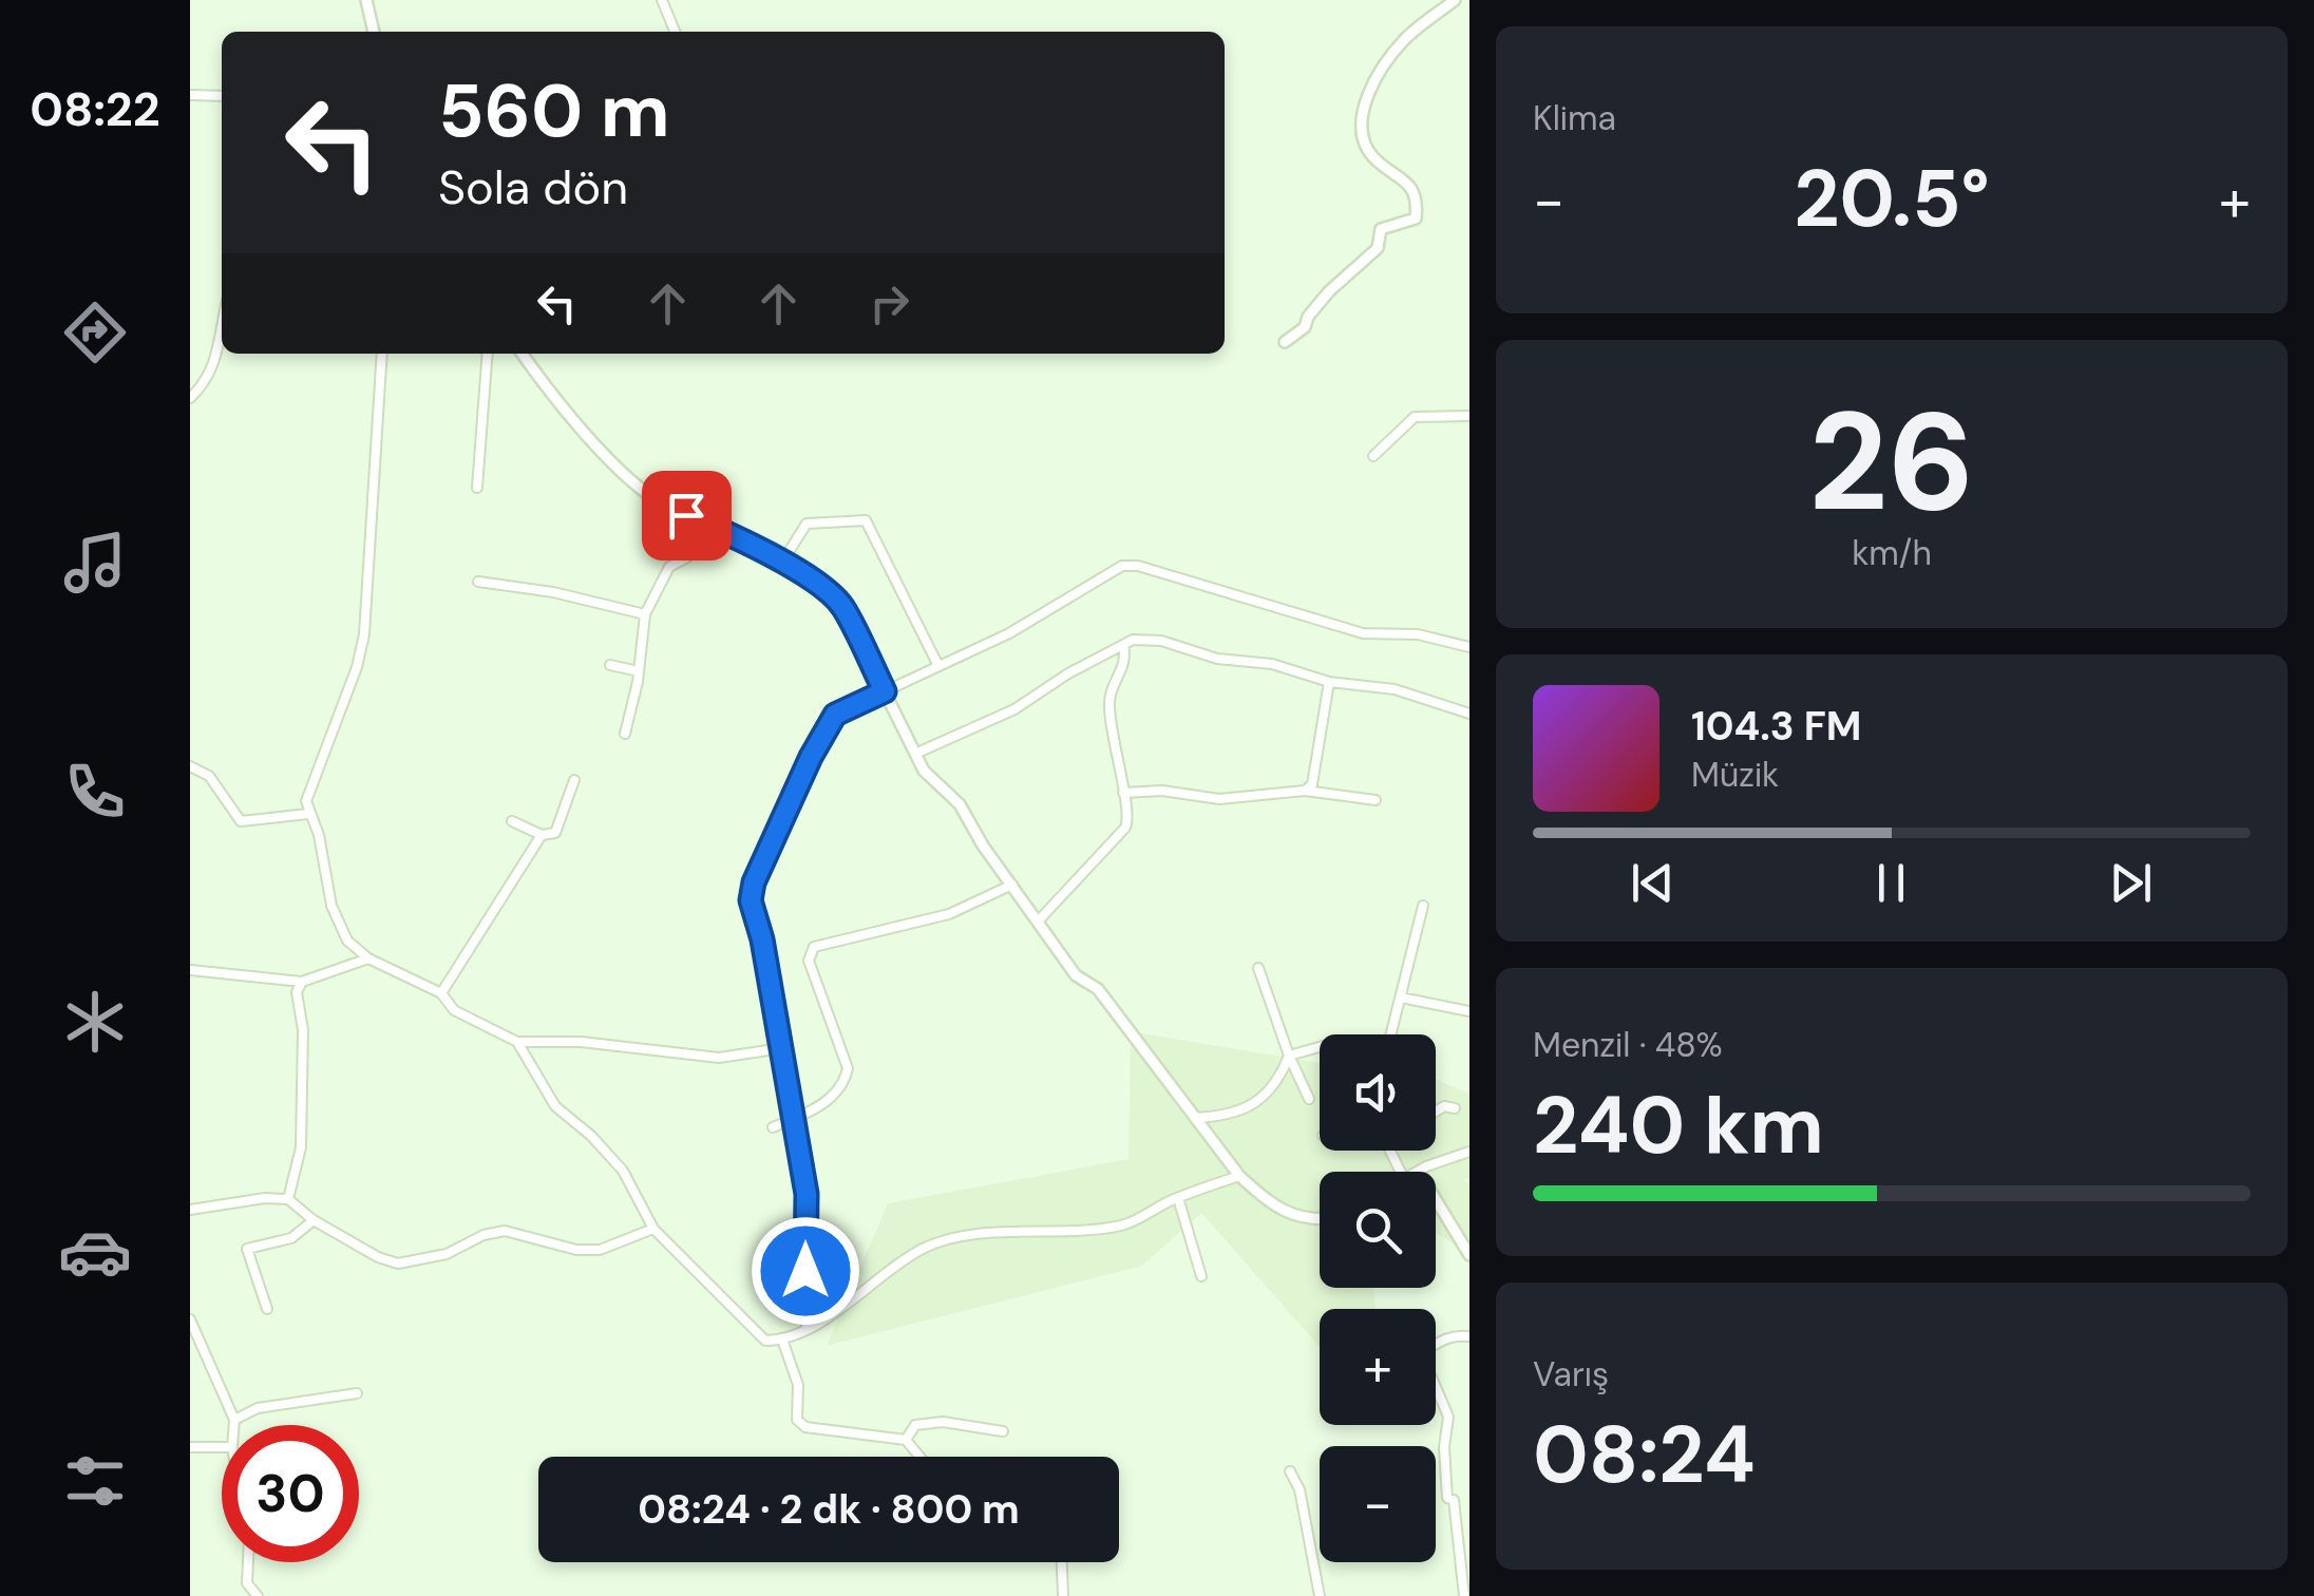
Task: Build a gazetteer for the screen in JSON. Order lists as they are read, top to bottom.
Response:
{
  "page": {
    "tabs": "08:22",
    "tile": [
      "Klima",
      ["26", "km/h"],
      ["Menzil · 48%", "240 km"],
      ["Varış", "08:24"]
    ],
    "turn": ["560 m", "Sola dön"],
    "heat": ["−", "20.5°", "+"],
    "song": ["104.3 FM", "Müzik"],
    "map_buttons": ["+", "−"],
    "limit": "30",
    "trip": "08:24 · 2 dk · 800 m"
  }
}
